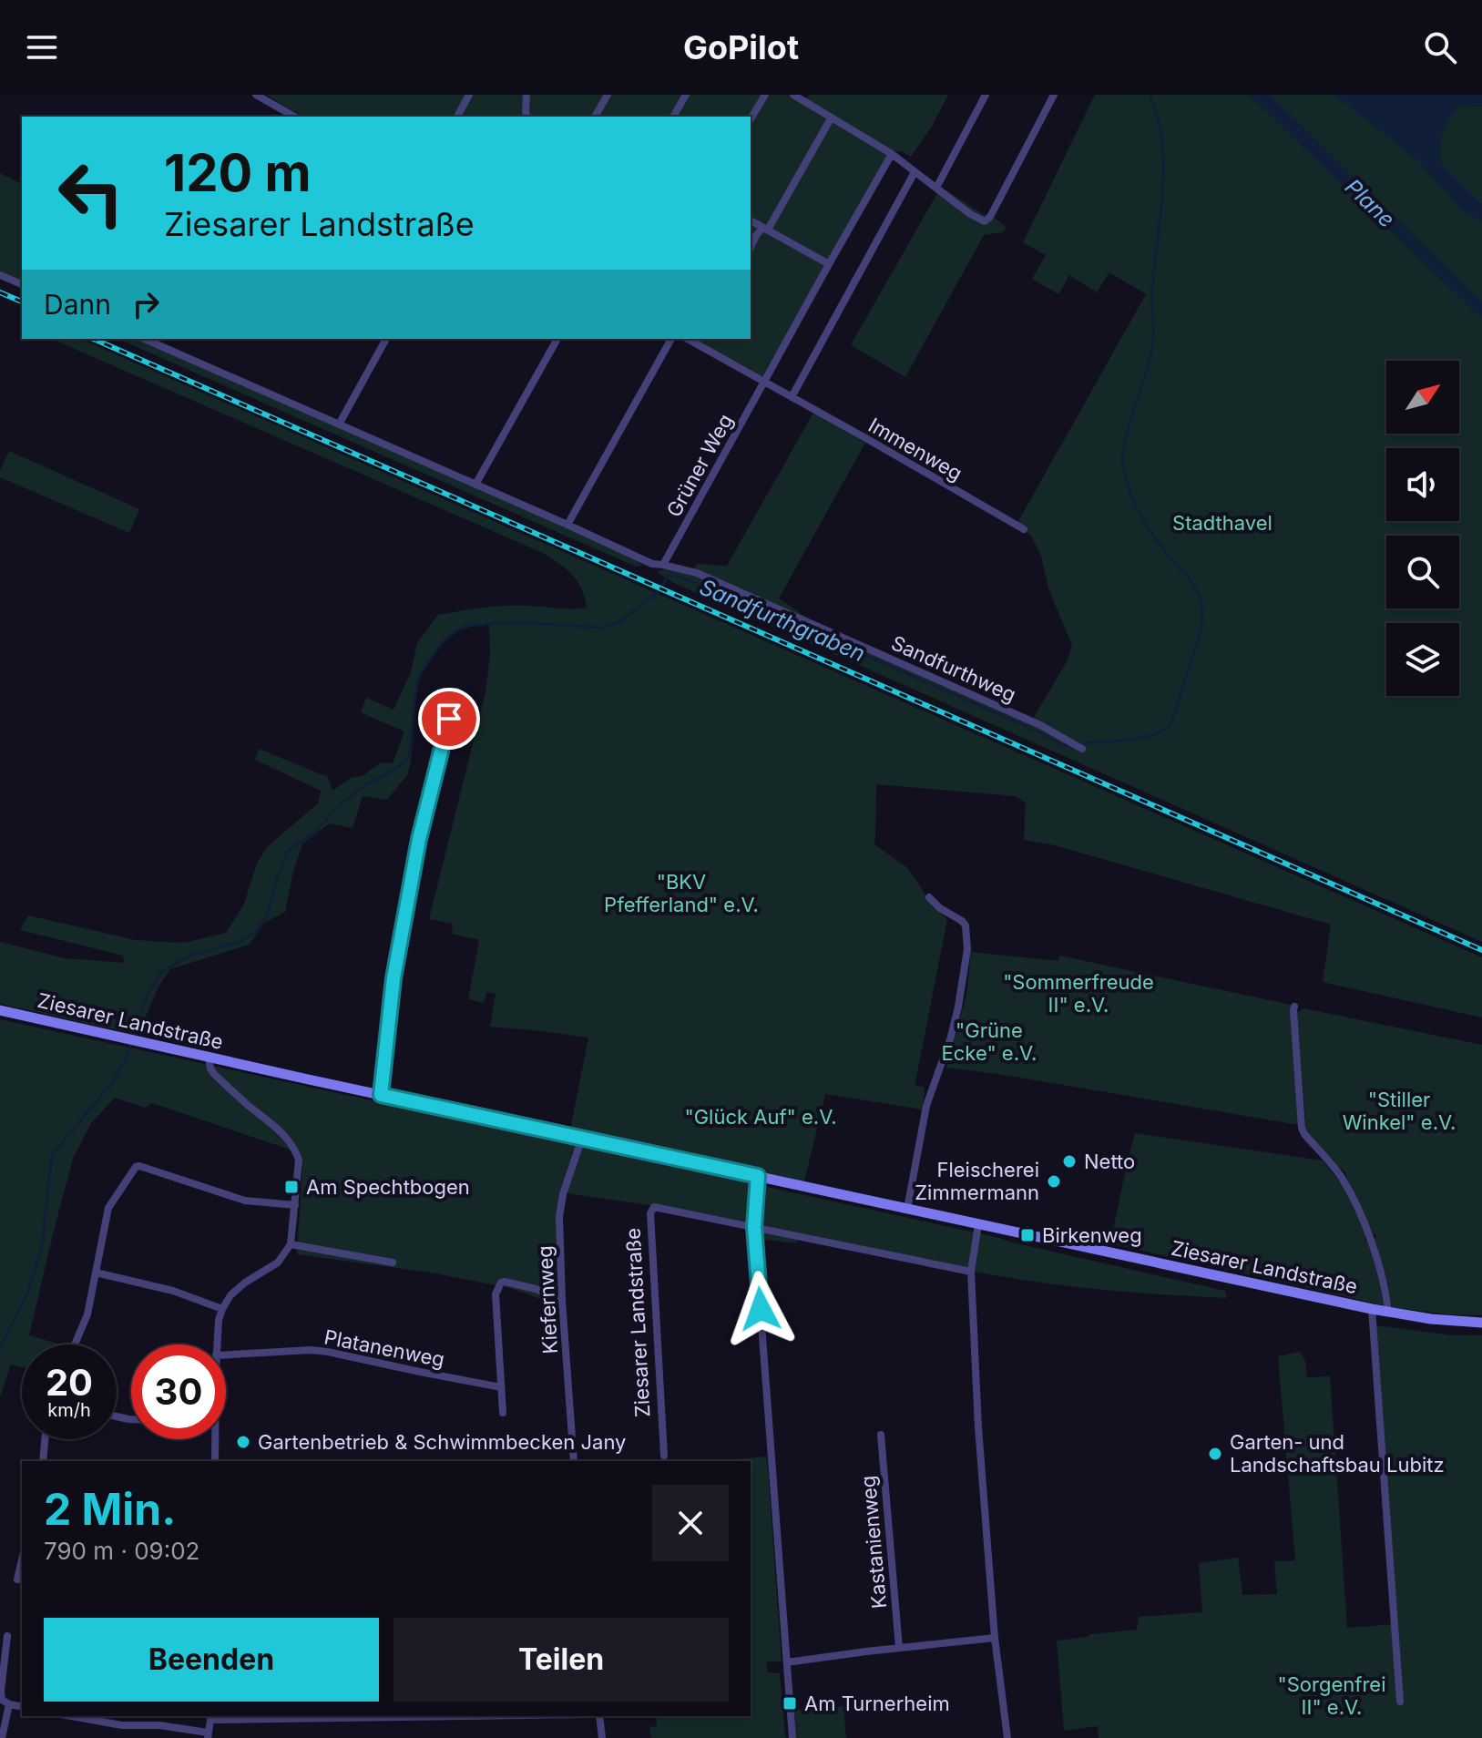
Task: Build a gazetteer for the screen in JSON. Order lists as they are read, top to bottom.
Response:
{
  "streets": {
    "main road": ["Ziesarer Landstraße"],
    "street": [
      "Immenweg",
      "Grüner Weg",
      "Sandfurthweg",
      "Kiefernweg",
      "Platanenweg",
      "Kastanienweg"
    ]
  },
  "crossings": [
    ["Immenweg", "Grüner Weg"],
    ["Grüner Weg", "Sandfurthweg"],
    ["Ziesarer Landstraße", "Kiefernweg"]
  ],
  "water": ["Plane", "Sandfurthgraben"],
  "parks": [
    "Stadthavel",
    "\"BKV Pfefferland\" e.V.",
    "\"Sommerfreude II\" e.V.",
    "\"Grüne Ecke\" e.V.",
    "\"Stiller Winkel\" e.V.",
    "\"Glück Auf\" e.V.",
    "\"Sorgenfrei II\" e.V."
  ],
  "places": {
    "other": [
      "Netto",
      "Fleischerei Zimmermann",
      "Gartenbetrieb & Schwimmbecken Jany",
      "Garten- und Landschaftsbau Lubitz"
    ],
    "transit": ["Am Spechtbogen", "Birkenweg", "Am Turnerheim"]
  },
  "north": "top right",
  "page": {
    "header": "GoPilot",
    "turn": ["120 m", "Ziesarer Landstraße"],
    "then": "Dann",
    "speed": "20 km/h",
    "limit": "30",
    "heading": ["2 Min.", "790 m · 09:02"],
    "buttons": ["Beenden", "Teilen"]
  }
}
